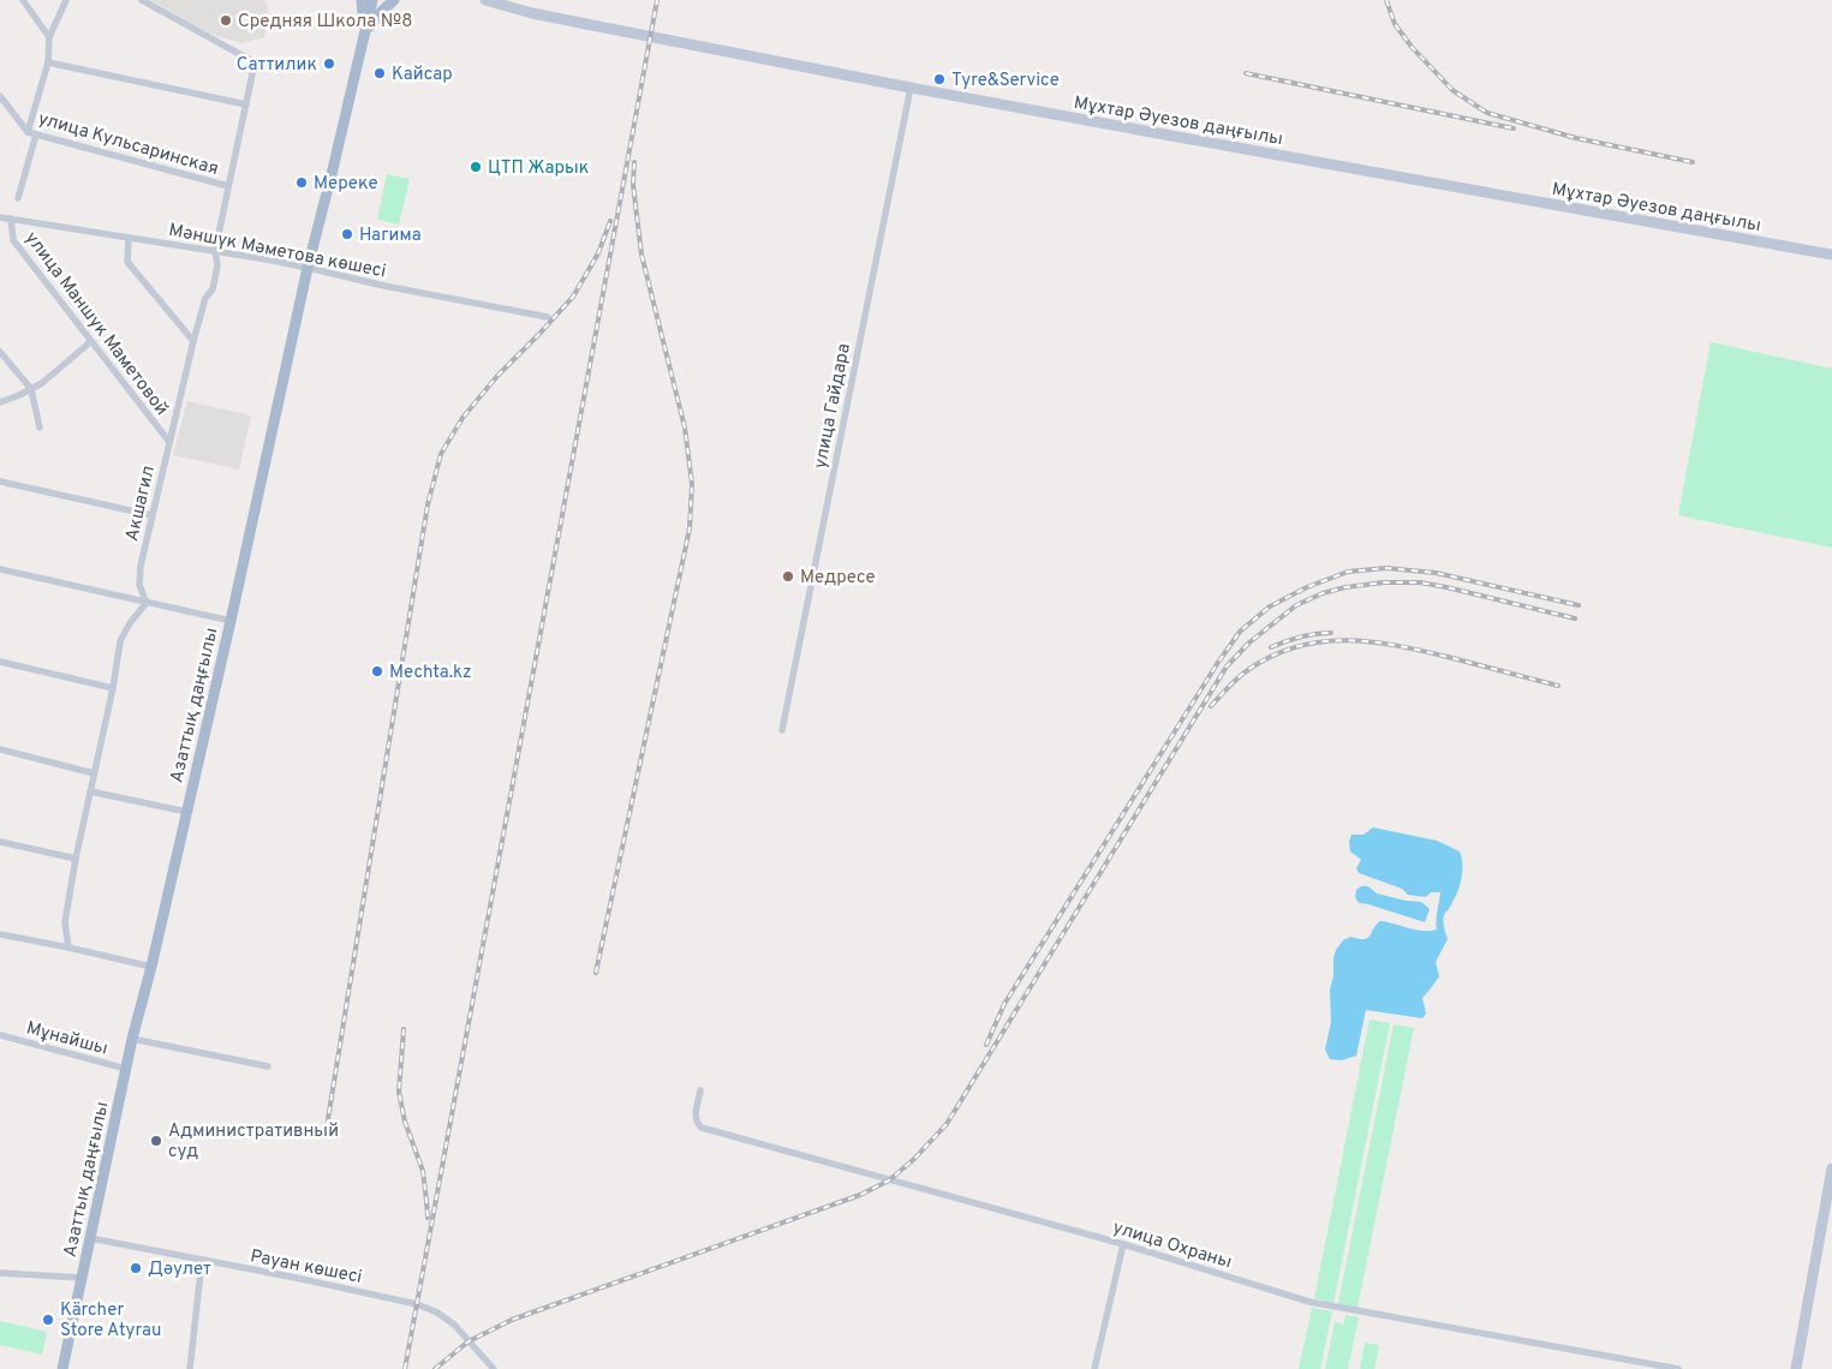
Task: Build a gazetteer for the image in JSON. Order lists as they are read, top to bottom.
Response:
{
  "streets": {
    "main road": ["Мұхтар Әуезов даңғылы", "Азаттық даңғылы"],
    "street": [
      "улица Кульсаринская",
      "Мәншүк Мәметова көшесі",
      "улица Маншук Маметовой",
      "улица Гайдара",
      "Акшагил",
      "Мұнайшы",
      "улица Охраны",
      "Рауан көшесі"
    ]
  },
  "crossings": [
    ["Мұхтар Әуезов даңғылы", "улица Гайдара"],
    ["улица Кульсаринская", "Акшагил"],
    ["Мәншүк Мәметова көшесі", "улица Маншук Маметовой"],
    ["Мәншүк Мәметова көшесі", "Акшагил"],
    ["Мәншүк Мәметова көшесі", "Азаттық даңғылы"],
    ["улица Маншук Маметовой", "Акшагил"],
    ["Азаттық даңғылы", "Мұнайшы"],
    ["Азаттық даңғылы", "Рауан көшесі"]
  ],
  "places": [
    "Средняя Школа №8",
    "Саттилик",
    "Кайсар",
    "Tyre&Service",
    "ЦТП Жарык",
    "Мереке",
    "Нагима",
    "Медресе",
    "Mechta.kz",
    "Административный суд",
    "Дәулет",
    "Kärcher Store Atyrau"
  ]
}
